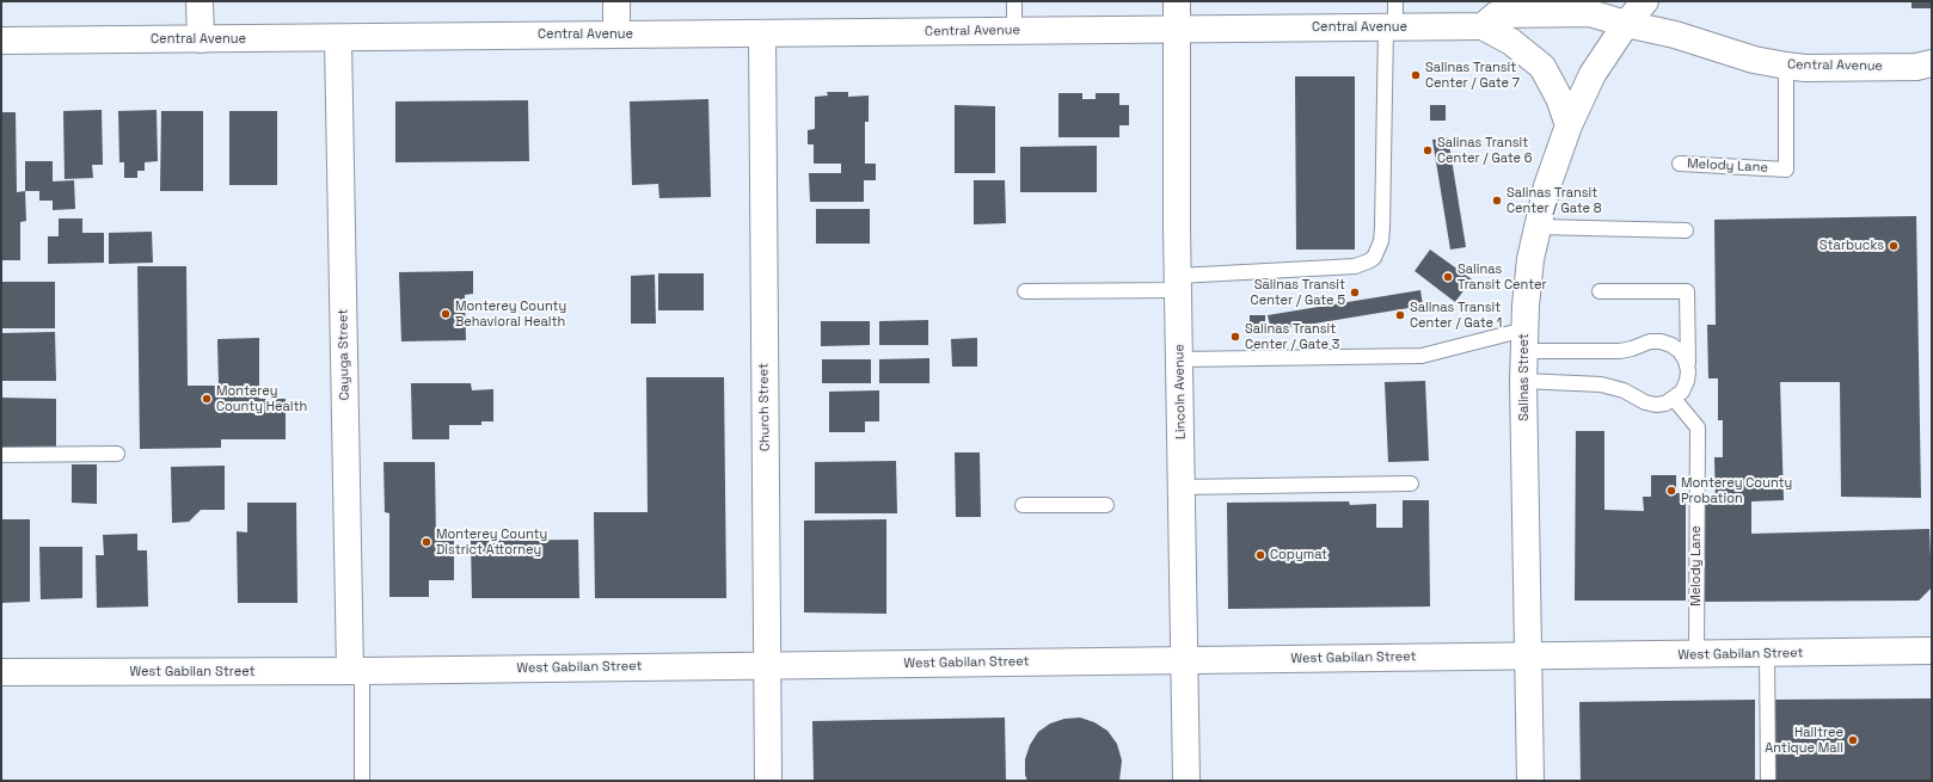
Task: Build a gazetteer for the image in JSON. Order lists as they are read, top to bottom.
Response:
{
  "streets": {
    "street": [
      "Central Avenue",
      "Cayuga Street",
      "Salinas Street",
      "Lincoln Avenue",
      "Church Street",
      "West Gabilan Street"
    ],
    "lane": ["Melody Lane"]
  },
  "crossings": [
    ["Central Avenue", "Melody Lane"],
    ["Central Avenue", "Cayuga Street"],
    ["Central Avenue", "Salinas Street"],
    ["Central Avenue", "Lincoln Avenue"],
    ["Central Avenue", "Church Street"],
    ["Melody Lane", "West Gabilan Street"],
    ["Cayuga Street", "West Gabilan Street"],
    ["Salinas Street", "West Gabilan Street"],
    ["Lincoln Avenue", "West Gabilan Street"],
    ["Church Street", "West Gabilan Street"]
  ],
  "places": [
    "Salinas Transit Center / Gate 7",
    "Salinas Transit Center / Gate 6",
    "Salinas Transit Center / Gate 8",
    "Starbucks",
    "Salinas Transit Center",
    "Salinas Transit Center / Gate 5",
    "Monterey County Behavioral Health",
    "Salinas Transit Center / Gate 1",
    "Salinas Transit Center / Gate 3",
    "Monterey County Health",
    "Monterey County Probation",
    "Monterey County District Attorney",
    "Copymat",
    "Halltree Antique Mall"
  ]
}
